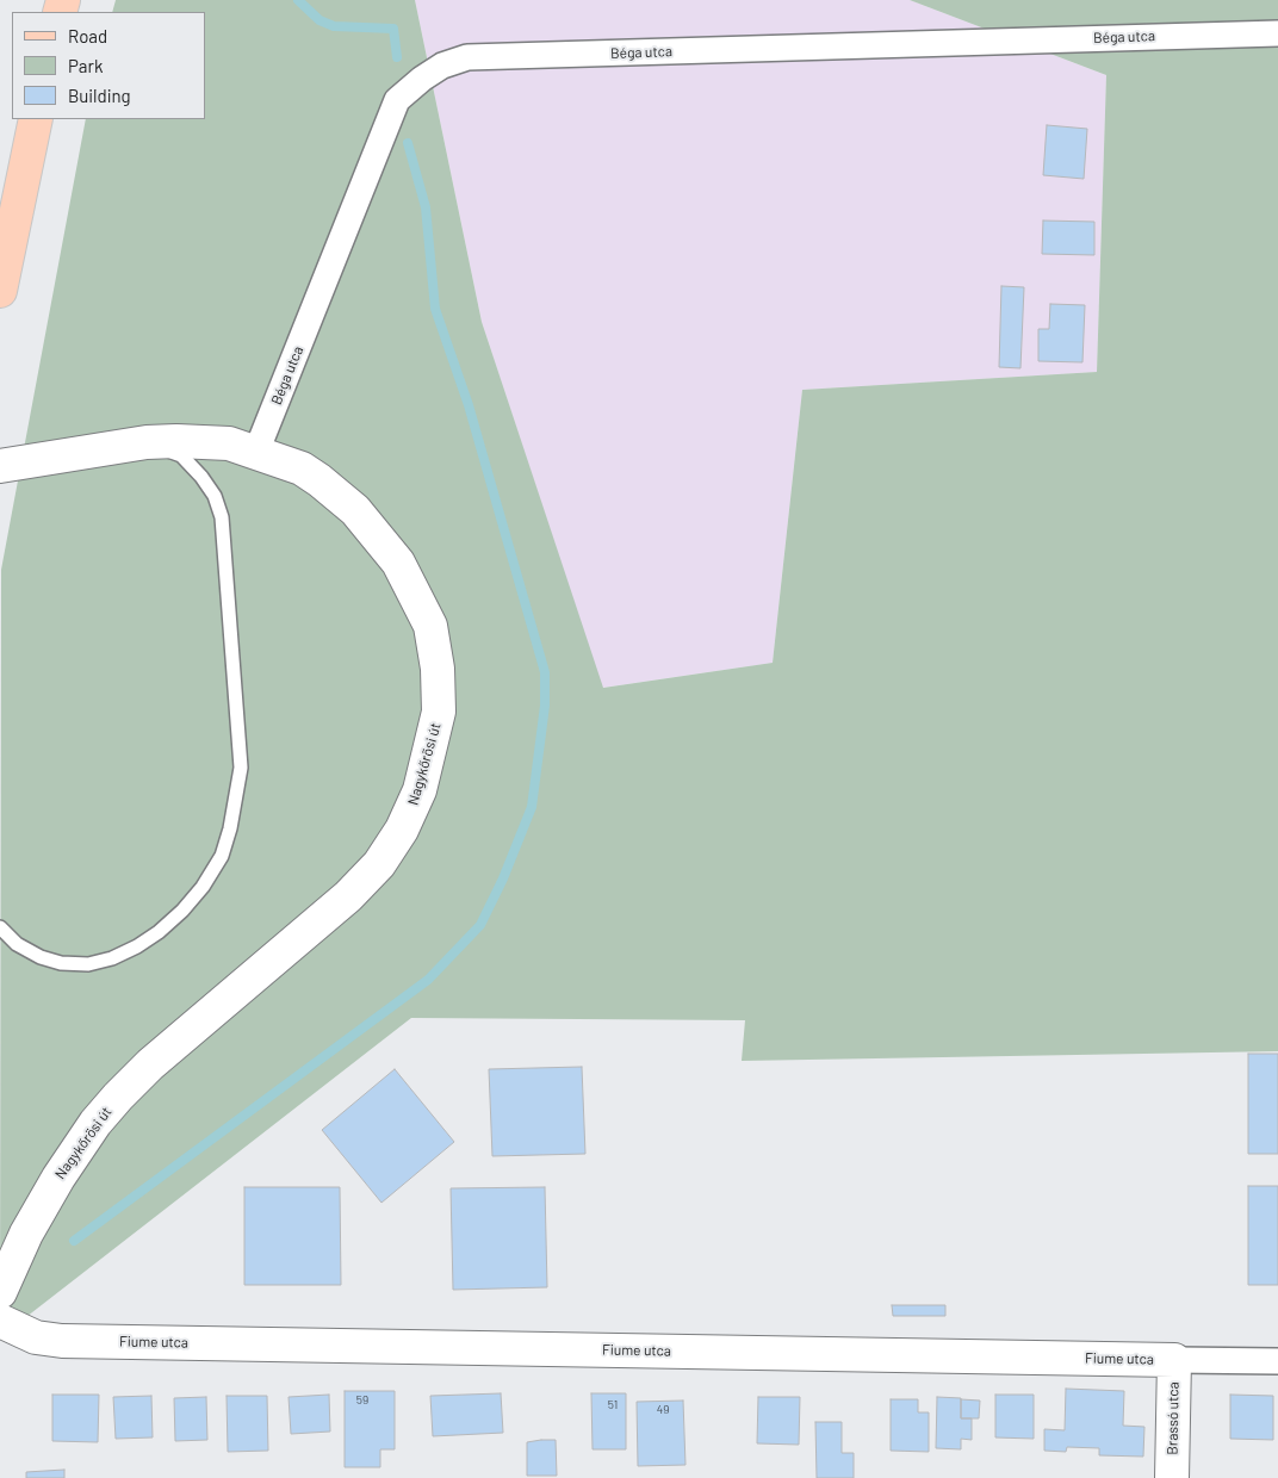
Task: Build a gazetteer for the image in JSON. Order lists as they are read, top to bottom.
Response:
{
  "streets": {
    "main road": ["Nagykőrösi út", "Fiume utca", "Brassó utca"],
    "street": ["Béga utca"]
  },
  "crossings": [
    ["Béga utca", "Nagykőrösi út"],
    ["Fiume utca", "Brassó utca"]
  ],
  "house_numbers": ["59", "51", "49"],
  "legend": ["Road", "Park", "Building"]
}
